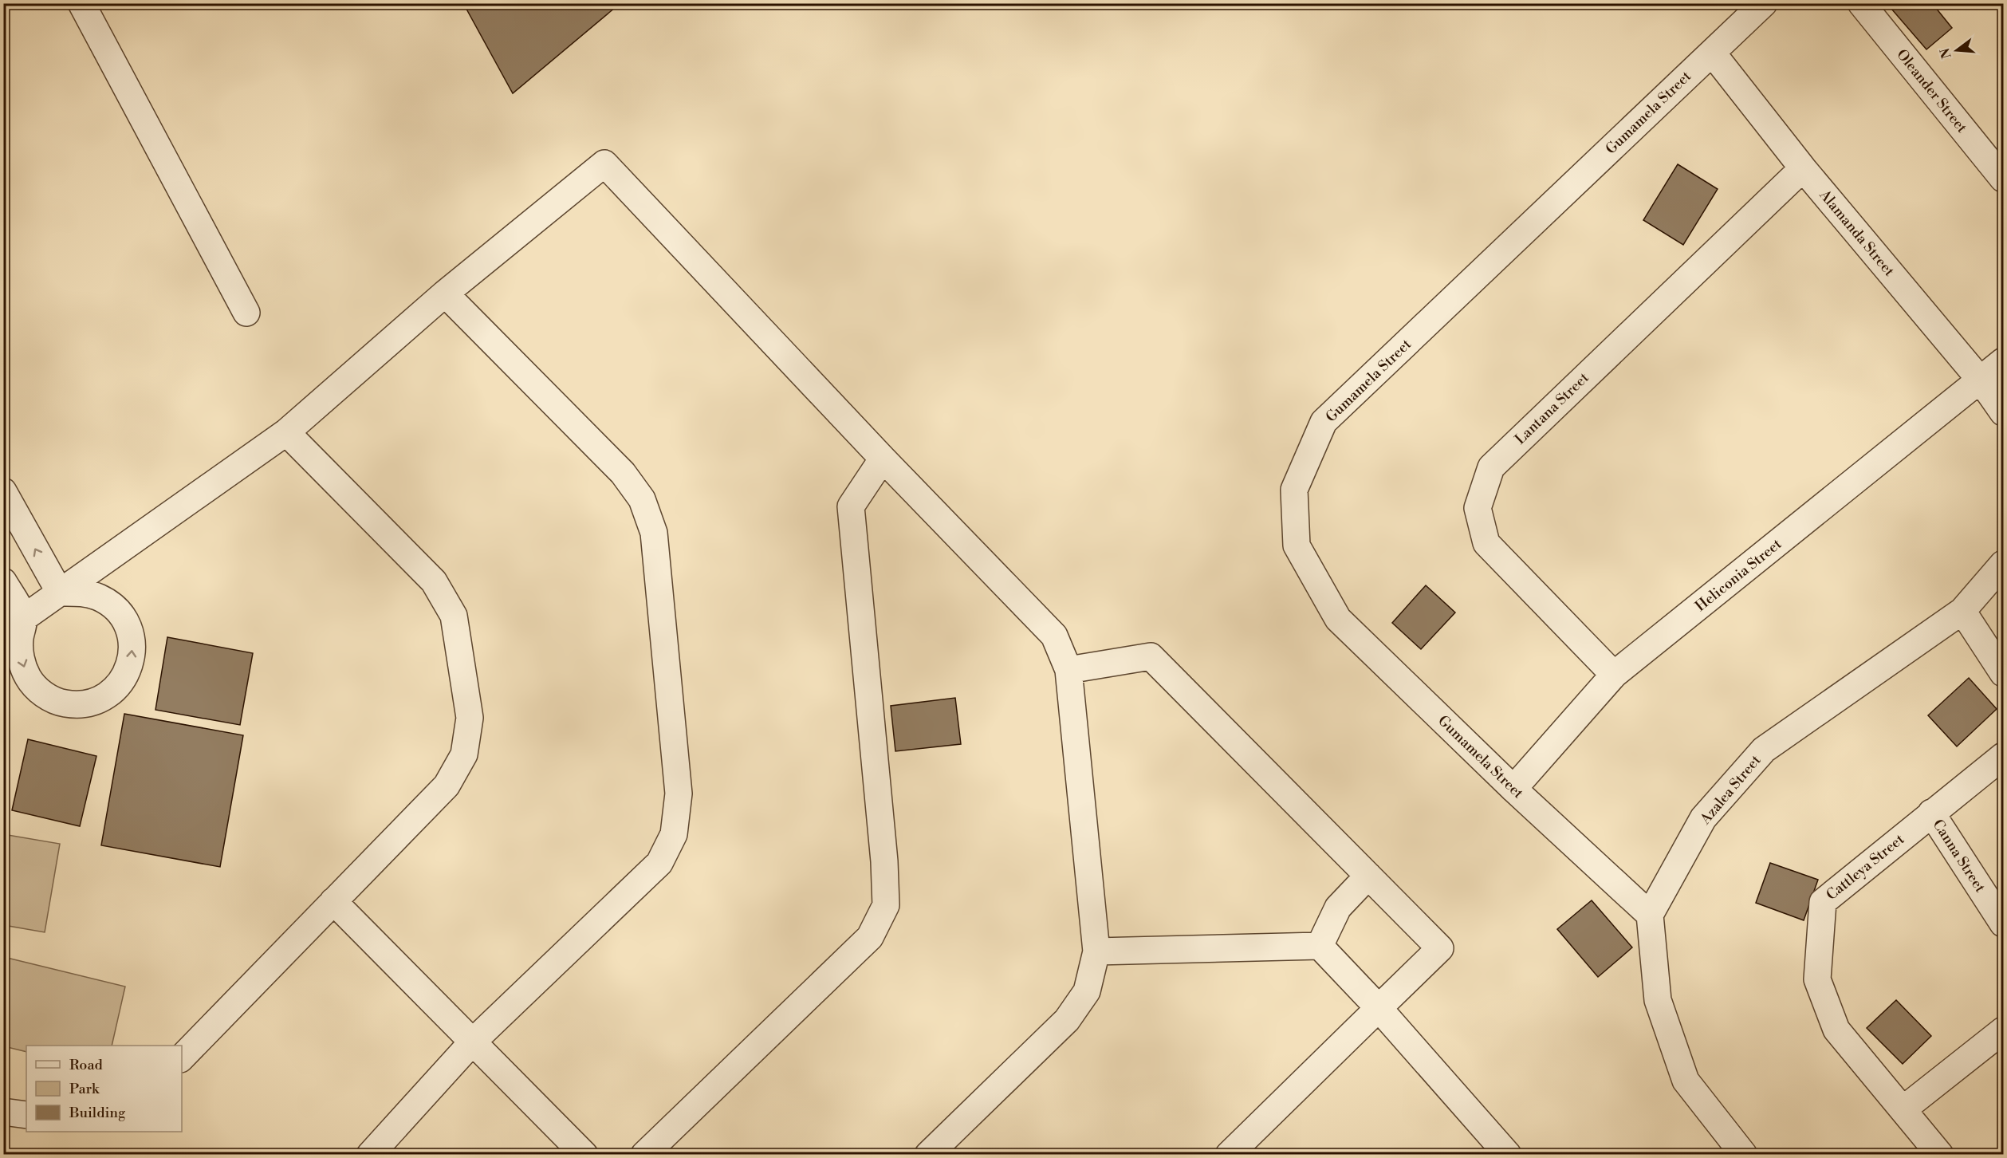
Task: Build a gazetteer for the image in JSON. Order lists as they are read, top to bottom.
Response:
{
  "streets": {
    "street": [
      "Oleander Street",
      "Gumamela Street",
      "Alamanda Street",
      "Lantana Street",
      "Heliconia Street",
      "Azalea Street",
      "Canna Street",
      "Cattleya Street"
    ]
  },
  "crossings": [
    ["Gumamela Street", "Alamanda Street"],
    ["Gumamela Street", "Heliconia Street"],
    ["Gumamela Street", "Azalea Street"],
    ["Alamanda Street", "Lantana Street"],
    ["Alamanda Street", "Heliconia Street"],
    ["Lantana Street", "Heliconia Street"],
    ["Canna Street", "Cattleya Street"]
  ],
  "legend": ["Road", "Park", "Building"],
  "north": "left"
}
